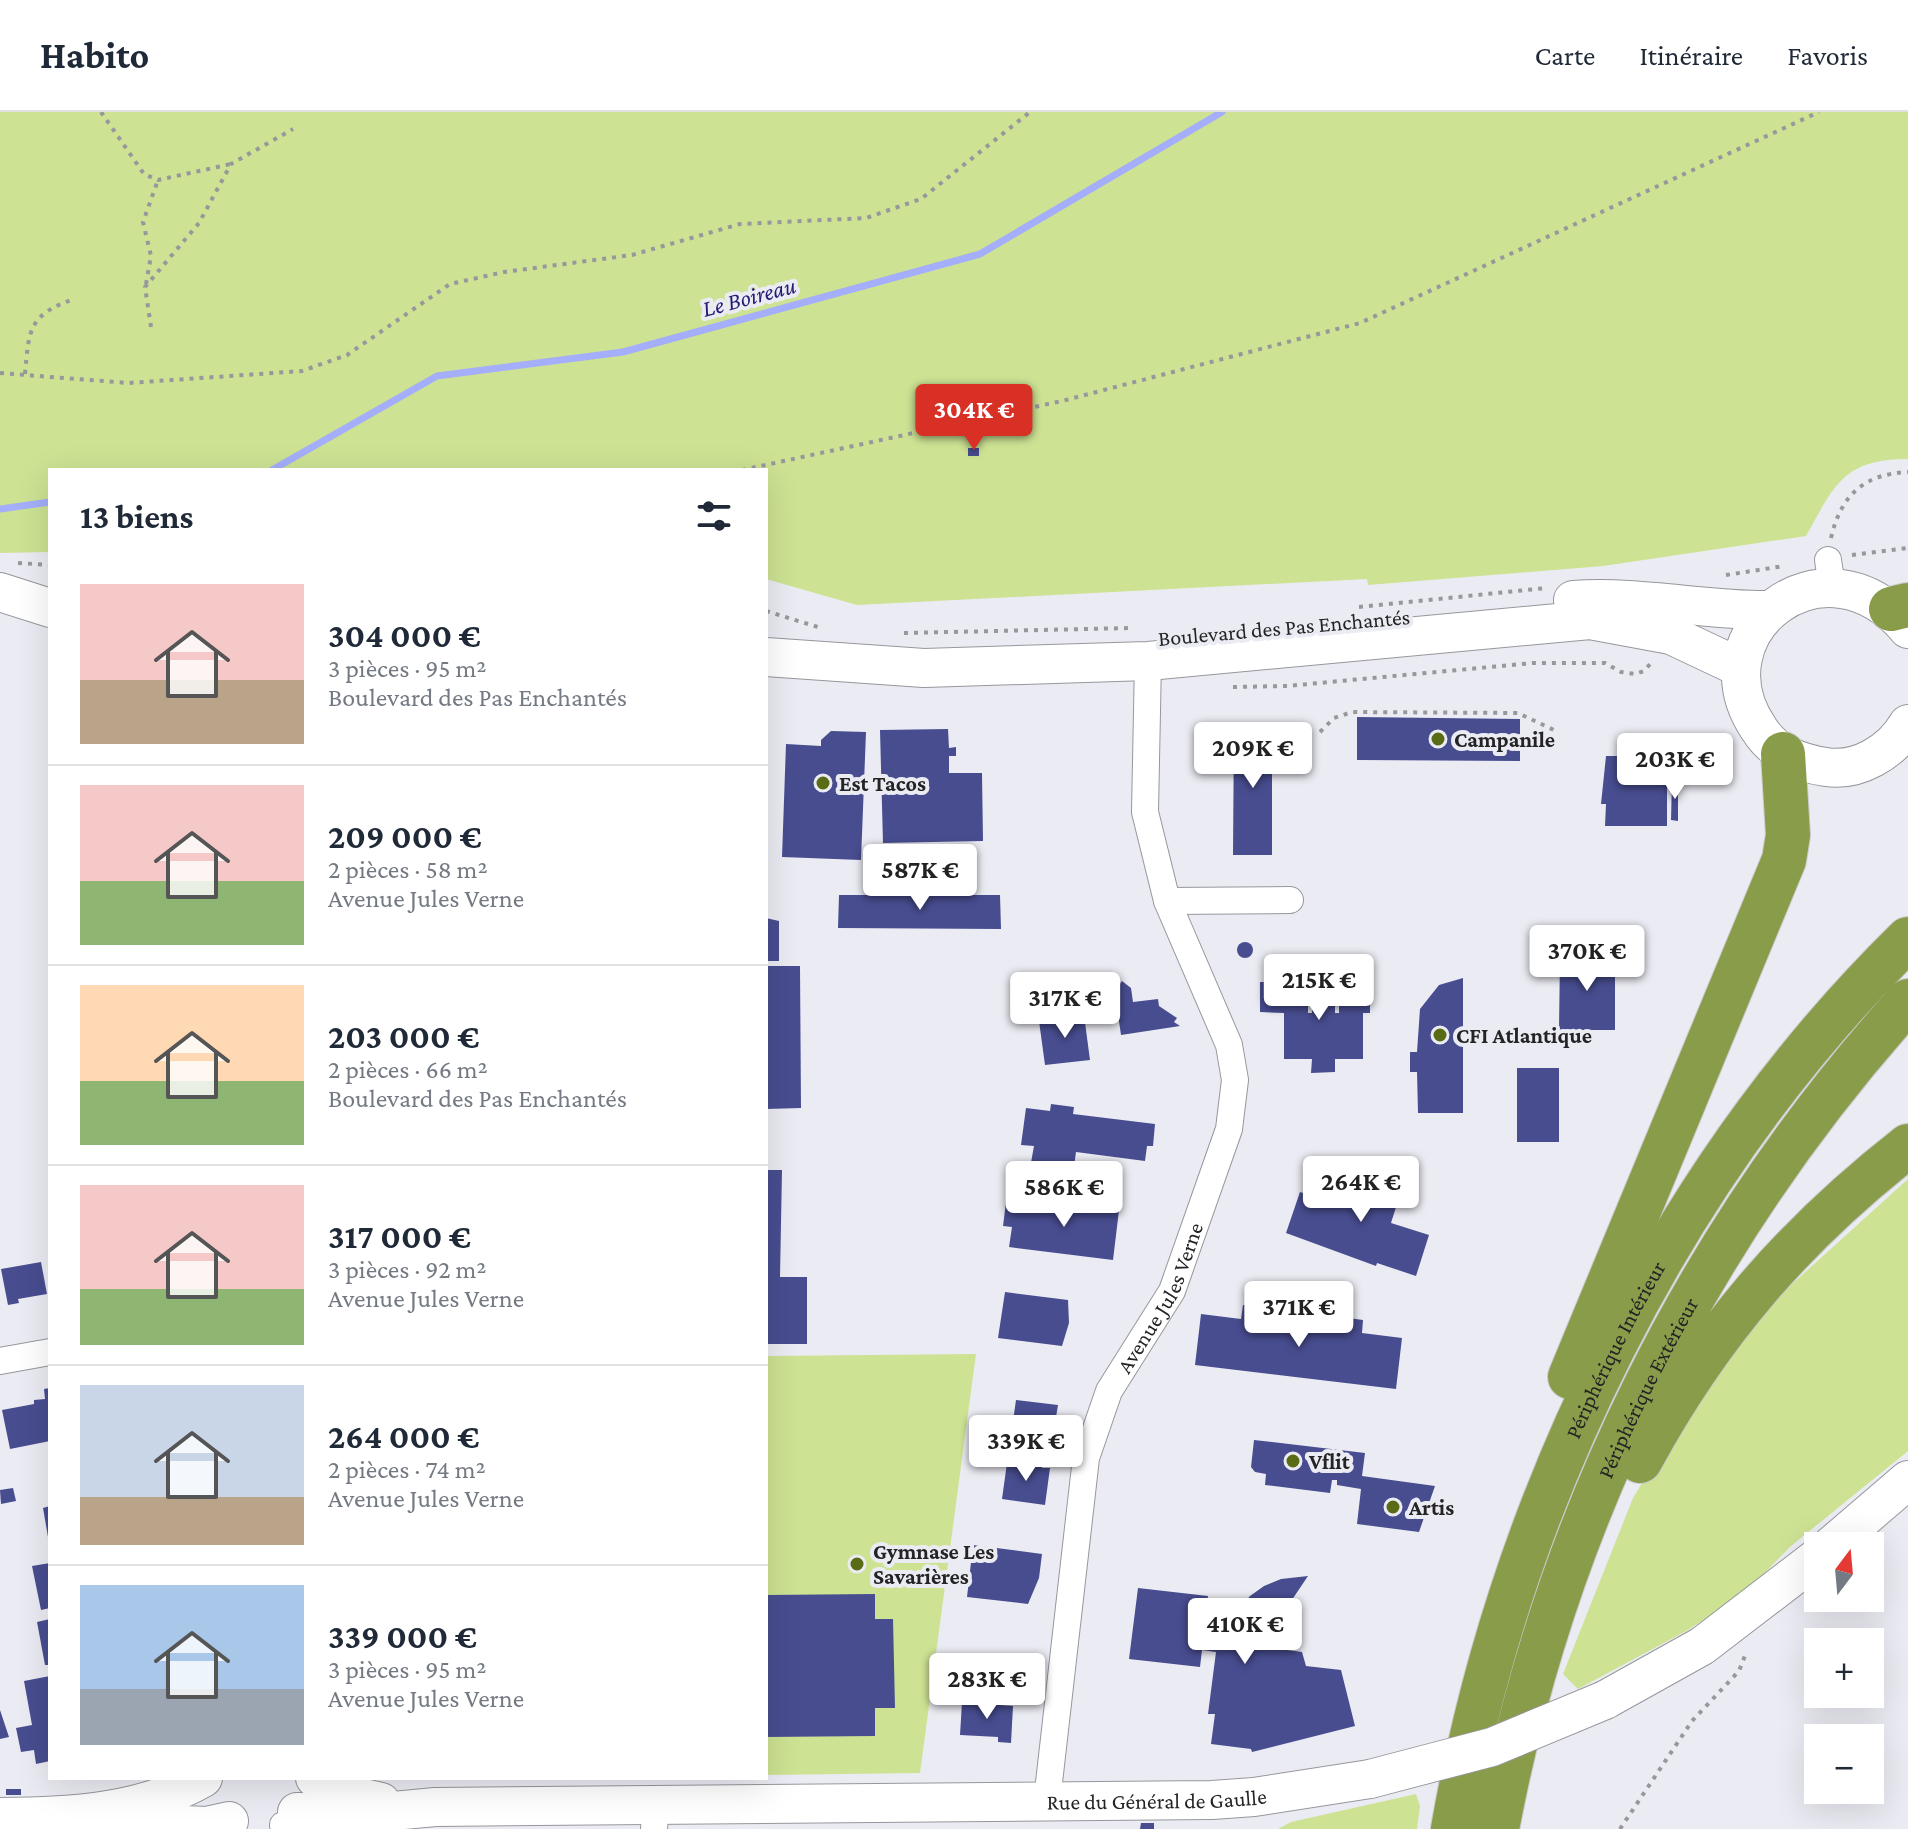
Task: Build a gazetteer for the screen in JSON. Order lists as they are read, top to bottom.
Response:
{
  "streets": {
    "highway": ["Périphérique Intérieur", "Périphérique Extérieur"],
    "main road": ["Boulevard des Pas Enchantés", "Rue du Général de Gaulle"],
    "street": ["Avenue Jules Verne"]
  },
  "crossings": [
    ["Boulevard des Pas Enchantés", "Avenue Jules Verne"],
    ["Avenue Jules Verne", "Rue du Général de Gaulle"]
  ],
  "water": ["Le Boireau"],
  "places": [
    "Campanile",
    "Est Tacos",
    "CFI Atlantique",
    "Vflit",
    "Artis",
    "Gymnase Les Savarières"
  ],
  "north": "top",
  "page": {
    "header": "Habito",
    "nav": ["Carte", "Itinéraire", "Favoris"],
    "price": [
      "304K €",
      "209K €",
      "203K €",
      "587K €",
      "370K €",
      "215K €",
      "317K €",
      "264K €",
      "586K €",
      "371K €",
      "339K €",
      "410K €",
      "283K €"
    ],
    "heading": "13 biens",
    "list": [
      {
        "name": "304 000 €",
        "note": "3 pièces · 95 m² · Boulevard des Pas Enchantés"
      },
      {
        "name": "209 000 €",
        "note": "2 pièces · 58 m² · Avenue Jules Verne"
      },
      {
        "name": "203 000 €",
        "note": "2 pièces · 66 m² · Boulevard des Pas Enchantés"
      },
      {
        "name": "317 000 €",
        "note": "3 pièces · 92 m² · Avenue Jules Verne"
      },
      {
        "name": "264 000 €",
        "note": "2 pièces · 74 m² · Avenue Jules Verne"
      },
      {
        "name": "339 000 €",
        "note": "3 pièces · 95 m² · Avenue Jules Verne"
      }
    ],
    "map_buttons": ["+", "−"]
  }
}
